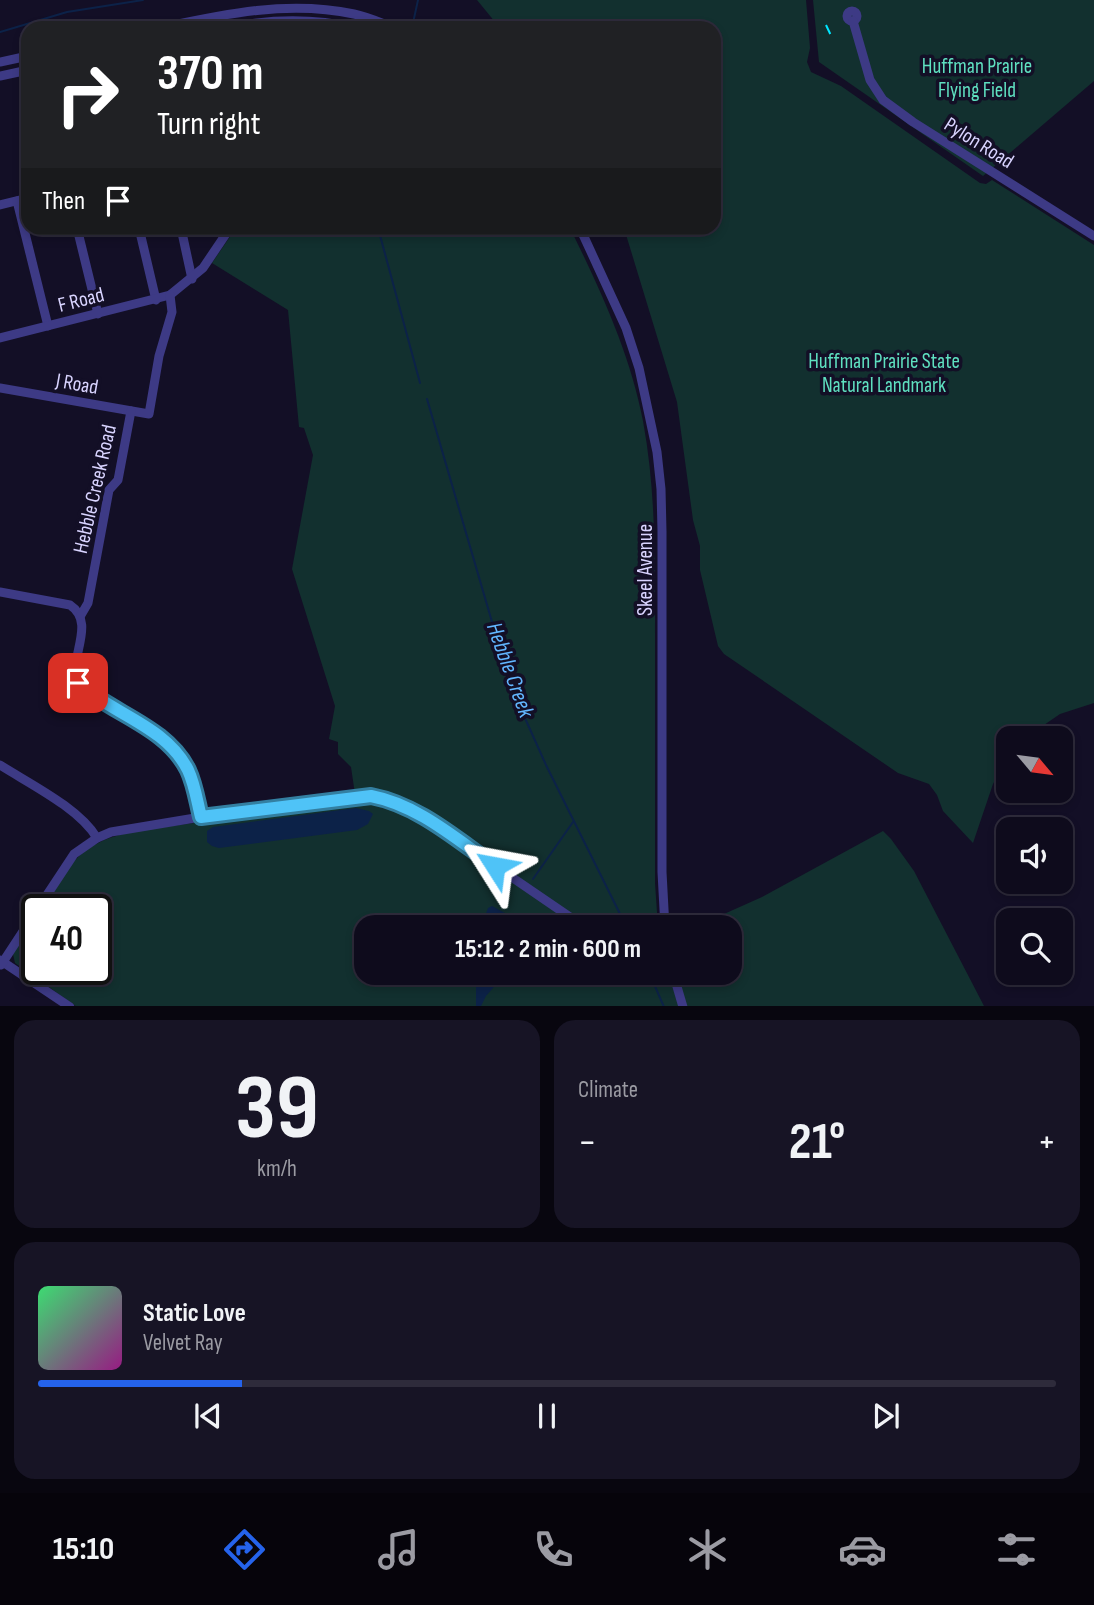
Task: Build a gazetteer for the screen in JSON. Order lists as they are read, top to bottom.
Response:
{
  "streets": {
    "street": [
      "Pylon Road",
      "F Road",
      "J Road",
      "Hebble Creek Road",
      "Skeel Avenue"
    ]
  },
  "crossings": [
    ["F Road", "Hebble Creek Road"],
    ["J Road", "Hebble Creek Road"]
  ],
  "water": ["Hebble Creek"],
  "parks": ["Huffman Prairie Flying Field", "Huffman Prairie State Natural Landmark"],
  "north": "bottom right",
  "page": {
    "turn": ["370 m", "Turn right"],
    "then": "Then",
    "limit": "40",
    "trip": "15:12 · 2 min · 600 m",
    "tile": [
      ["39", "km/h"],
      "Climate"
    ],
    "heat": ["−", "21°", "+"],
    "song": ["Static Love", "Velvet Ray"],
    "tabs": "15:10"
  }
}
